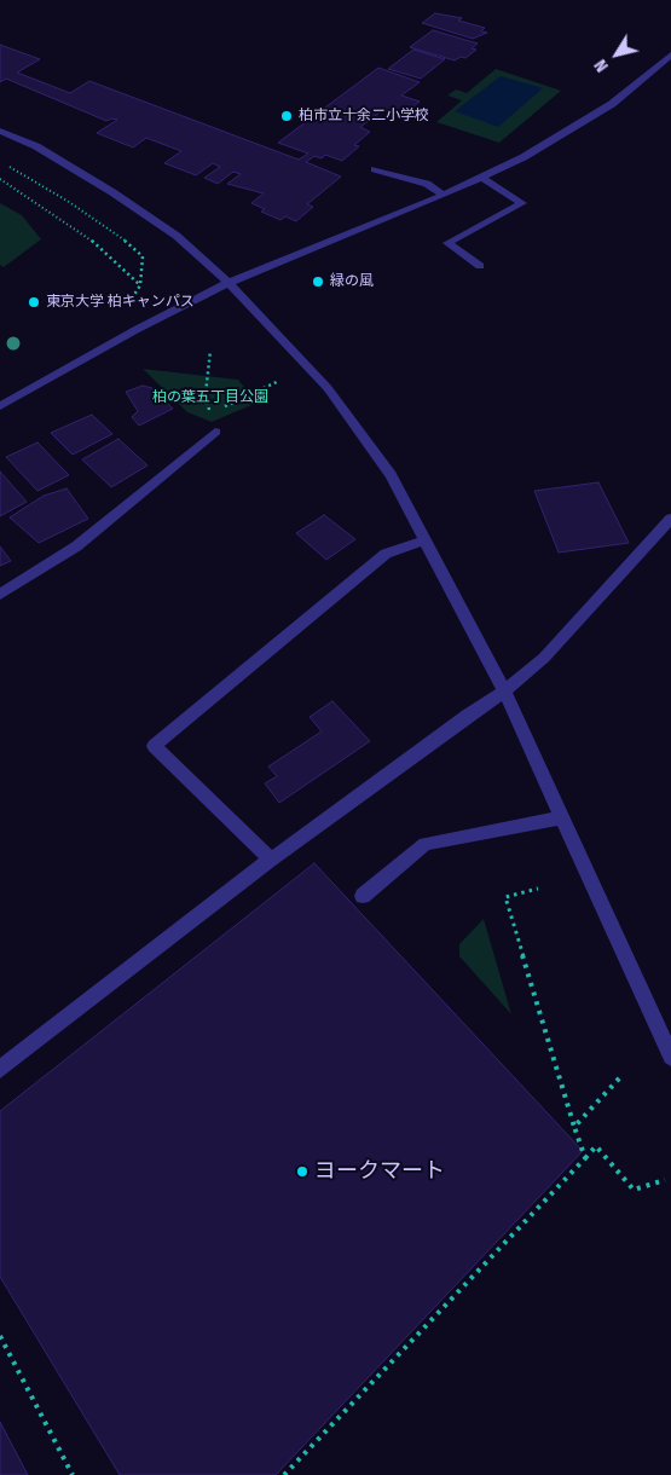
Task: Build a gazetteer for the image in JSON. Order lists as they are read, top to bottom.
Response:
{
  "parks": ["柏の葉五丁目公園"],
  "places": [
    "柏市立十余二小学校",
    "緑の風",
    "東京大学 柏キャンパス",
    "ヨークマート"
  ],
  "north": "bottom left"
}
